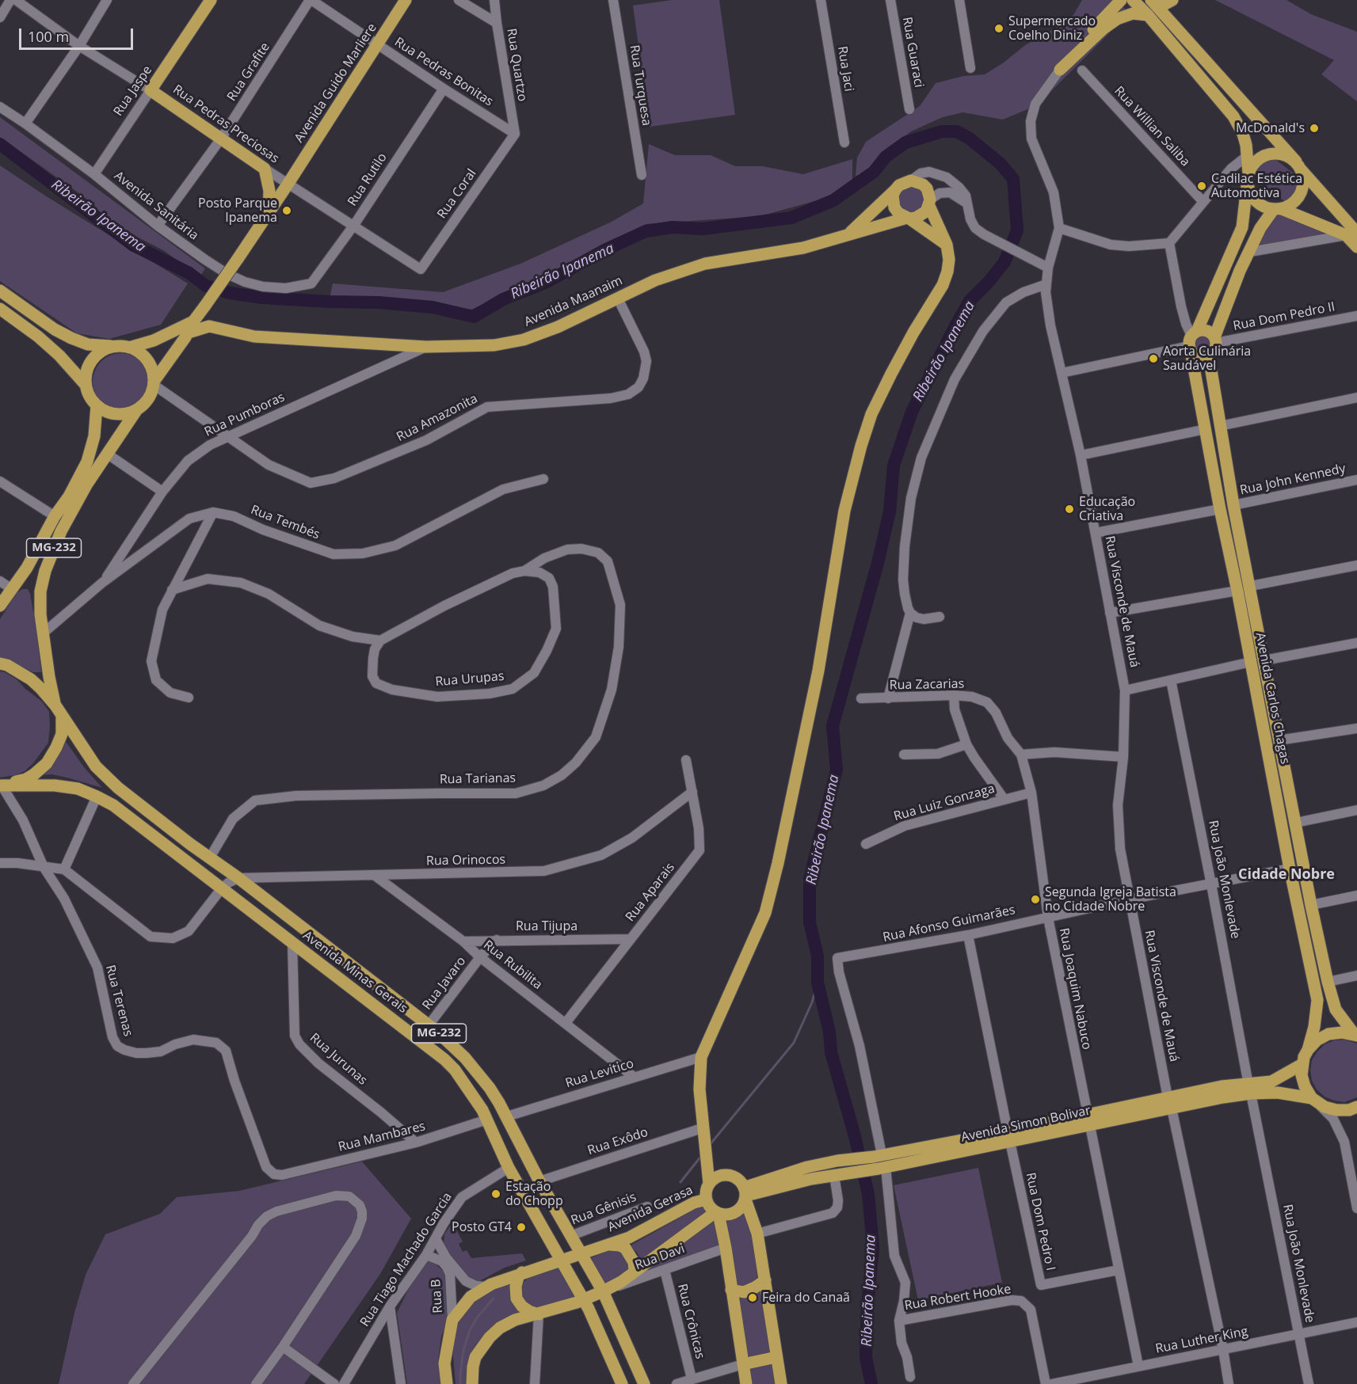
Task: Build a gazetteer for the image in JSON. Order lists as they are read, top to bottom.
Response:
{
  "streets": {
    "main road": [
      "Avenida Guido Marliere",
      "Rua Jaspe",
      "Rua Pedras Preciosas",
      "Avenida Maanaim",
      "MG-232",
      "Avenida Carlos Chagas",
      "Avenida Minas Gerais",
      "Avenida Simon Bolivar",
      "Avenida Gerasa"
    ],
    "street": [
      "Rua Guaraci",
      "Rua Quartzo",
      "Rua Jaci",
      "Rua Grafite",
      "Rua Pedras Bonitas",
      "Rua Turquesa",
      "Rua Willian Saliba",
      "Rua Rutilo",
      "Rua Coral",
      "Avenida Sanitária",
      "Rua Dom Pedro II",
      "Rua Pumboras",
      "Rua Amazonita",
      "Rua John Kennedy",
      "Rua Tembés",
      "Rua Visconde de Mauá",
      "Rua Urupas",
      "Rua Zacarias",
      "Rua Tarianas",
      "Rua Luiz Gonzaga",
      "Rua Orinocos",
      "Rua João Monlevade",
      "Rua Aparais",
      "Rua Afonso Guimarães",
      "Rua Tijupa",
      "Rua Rubilita",
      "Rua Javaro",
      "Rua Joaquim Nabuco",
      "Rua Terenas",
      "Rua Jurunas",
      "Rua Levitico",
      "Rua Mambares",
      "Rua Exôdo",
      "Rua Gênisis",
      "Rua Dom Pedro I",
      "Rua Davi",
      "Rua Tiago Machado Garcia",
      "Rua B",
      "Rua Robert Hooke",
      "Rua Crônicas",
      "Rua Luther King"
    ]
  },
  "crossings": [
    ["Rua Quartzo", "Rua Pedras Bonitas"],
    ["Rua Quartzo", "Rua Coral"],
    ["Rua Grafite", "Rua Pedras Bonitas"],
    ["Rua Grafite", "Rua Pedras Preciosas"],
    ["Rua Grafite", "Avenida Sanitária"],
    ["Rua Pedras Bonitas", "Avenida Guido Marliere"],
    ["Rua Pedras Bonitas", "Rua Rutilo"],
    ["Rua Pedras Bonitas", "Rua Coral"],
    ["Avenida Guido Marliere", "Rua Pedras Preciosas"],
    ["Avenida Guido Marliere", "Avenida Maanaim"],
    ["Avenida Guido Marliere", "Rua Amazonita"],
    ["Avenida Guido Marliere", "MG-232"],
    ["Rua Jaspe", "Rua Pedras Preciosas"],
    ["Rua Jaspe", "Avenida Sanitária"],
    ["Rua Pedras Preciosas", "Rua Rutilo"],
    ["Rua Pedras Preciosas", "Rua Coral"],
    ["Rua Rutilo", "Avenida Sanitária"],
    ["Avenida Maanaim", "Rua Pumboras"],
    ["Avenida Maanaim", "Rua Amazonita"],
    ["Rua Dom Pedro II", "Avenida Carlos Chagas"],
    ["Rua Pumboras", "Rua Amazonita"],
    ["Rua Pumboras", "Rua Tembés"],
    ["Rua Amazonita", "MG-232"],
    ["Rua John Kennedy", "Avenida Carlos Chagas"],
    ["Rua Tembés", "MG-232"],
    ["MG-232", "Avenida Minas Gerais"],
    ["Rua Visconde de Mauá", "Rua Afonso Guimarães"],
    ["Rua Visconde de Mauá", "Avenida Simon Bolivar"],
    ["Rua Visconde de Mauá", "Rua Luther King"],
    ["Rua Urupas", "Rua Tarianas"],
    ["Rua Zacarias", "Rua Joaquim Nabuco"],
    ["Avenida Carlos Chagas", "Rua Afonso Guimarães"],
    ["Avenida Carlos Chagas", "Avenida Simon Bolivar"],
    ["Rua Tarianas", "Avenida Minas Gerais"],
    ["Rua Luiz Gonzaga", "Rua Joaquim Nabuco"],
    ["Rua Orinocos", "Rua Aparais"],
    ["Rua Orinocos", "Rua Rubilita"],
    ["Rua Orinocos", "Avenida Minas Gerais"],
    ["Rua João Monlevade", "Rua Afonso Guimarães"],
    ["Rua João Monlevade", "Avenida Simon Bolivar"],
    ["Rua João Monlevade", "Rua Luther King"],
    ["Rua Aparais", "Rua Tijupa"],
    ["Rua Aparais", "Rua Rubilita"],
    ["Rua Afonso Guimarães", "Rua Joaquim Nabuco"],
    ["Rua Afonso Guimarães", "Avenida Simon Bolivar"],
    ["Rua Afonso Guimarães", "Rua Dom Pedro I"],
    ["Rua Tijupa", "Rua Rubilita"],
    ["Rua Tijupa", "Rua Javaro"],
    ["Rua Rubilita", "Rua Javaro"],
    ["Rua Rubilita", "Rua Levitico"],
    ["Avenida Minas Gerais", "Rua Javaro"],
    ["Avenida Minas Gerais", "Rua Terenas"],
    ["Avenida Minas Gerais", "Rua Jurunas"],
    ["Avenida Minas Gerais", "Rua Levitico"],
    ["Avenida Minas Gerais", "Rua Mambares"],
    ["Avenida Minas Gerais", "Rua Exôdo"],
    ["Avenida Minas Gerais", "Rua Gênisis"],
    ["Avenida Minas Gerais", "Avenida Gerasa"],
    ["Avenida Minas Gerais", "Rua Davi"],
    ["Avenida Minas Gerais", "Rua Tiago Machado Garcia"],
    ["Rua Joaquim Nabuco", "Avenida Simon Bolivar"],
    ["Rua Joaquim Nabuco", "Rua Dom Pedro I"],
    ["Rua Joaquim Nabuco", "Rua Luther King"],
    ["Rua Terenas", "Rua Mambares"],
    ["Rua Jurunas", "Rua Mambares"],
    ["Avenida Simon Bolivar", "Avenida Gerasa"],
    ["Avenida Simon Bolivar", "Rua Dom Pedro I"],
    ["Rua Davi", "Rua Crônicas"],
    ["Rua Tiago Machado Garcia", "Rua B"]
  ],
  "districts": ["Cidade Nobre"],
  "water": ["Ribeirão Ipanema"],
  "places": [
    "Supermercado Coelho Diniz",
    "McDonald's",
    "Cadilac Estética Automotiva",
    "Posto Parque Ipanema",
    "Aorta Culinária Saudável",
    "Educação Criativa",
    "Segunda Igreja Batista no Cidade Nobre",
    "Estação do Chopp",
    "Posto GT4",
    "Feira do Canaã"
  ],
  "scale_bar": "100 m"
}
